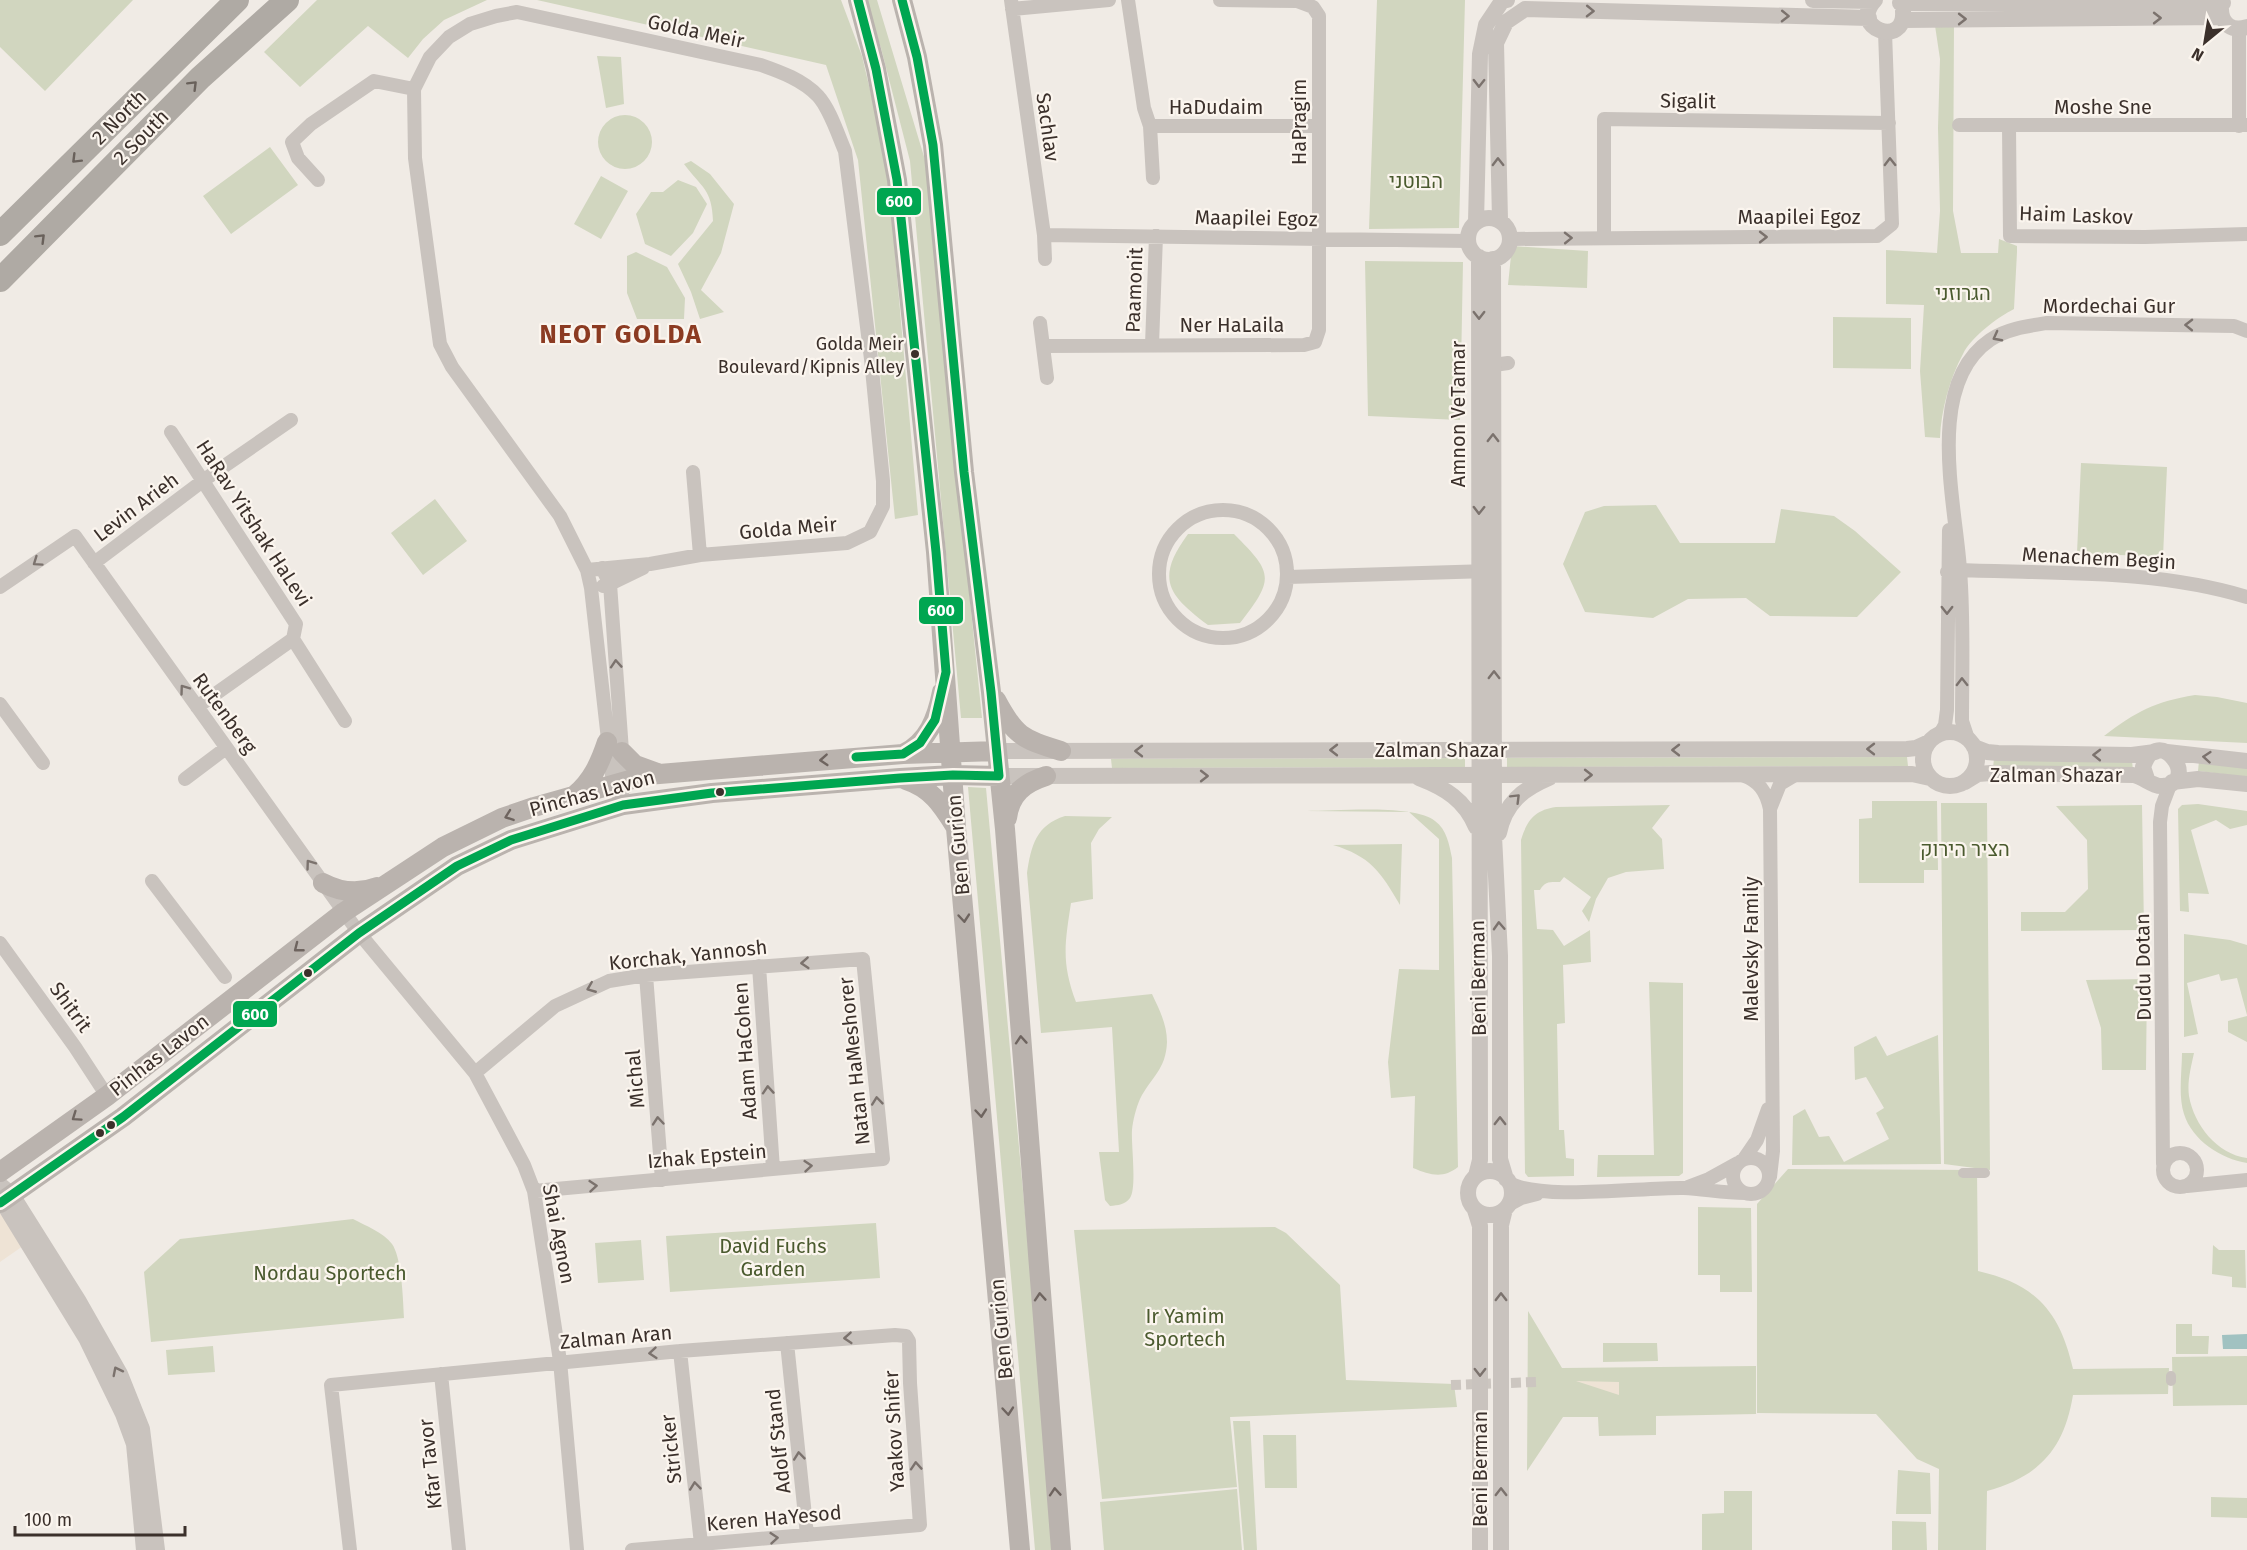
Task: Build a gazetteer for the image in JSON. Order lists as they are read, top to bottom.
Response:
{
  "streets": {
    "highway": ["2 North", "2 South"],
    "main road": [
      "Zalman Shazar",
      "Pinchas Lavon",
      "Ben Gurion",
      "Pinhas Lavon"
    ],
    "street": [
      "Golda Meir",
      "Sigalit",
      "HaDudaim",
      "Moshe Sne",
      "HaPragim",
      "Sachlav",
      "Haim Laskov",
      "Maapilei Egoz",
      "Paamonit",
      "Mordechai Gur",
      "Ner HaLaila",
      "Amnon VeTamar",
      "Levin Arieh",
      "HaRav Yitshak HaLevi",
      "Menachem Begin",
      "Rutenberg",
      "Malevsky Family",
      "Korchak, Yannosh",
      "Dudu Dotan",
      "Beni Berman",
      "Shitrit",
      "Adam HaCohen",
      "Natan HaMeshorer",
      "Michal",
      "Izhak Epstein",
      "Shai Agnon",
      "Zalman Aran",
      "Yaakov Shifer",
      "Adolf Stand",
      "Stricker",
      "Kfar Tavor",
      "Keren HaYesod"
    ]
  },
  "crossings": [
    ["Golda Meir", "Pinchas Lavon"],
    ["Golda Meir", "Pinhas Lavon"],
    ["Sigalit", "Maapilei Egoz"],
    ["HaDudaim", "HaPragim"],
    ["Moshe Sne", "Haim Laskov"],
    ["HaPragim", "Maapilei Egoz"],
    ["HaPragim", "Ner HaLaila"],
    ["Sachlav", "Maapilei Egoz"],
    ["Maapilei Egoz", "Paamonit"],
    ["Maapilei Egoz", "Ner HaLaila"],
    ["Maapilei Egoz", "Amnon VeTamar"],
    ["Paamonit", "Ner HaLaila"],
    ["Mordechai Gur", "Menachem Begin"],
    ["Mordechai Gur", "Zalman Shazar"],
    ["Amnon VeTamar", "Zalman Shazar"],
    ["Amnon VeTamar", "Beni Berman"],
    ["Levin Arieh", "HaRav Yitshak HaLevi"],
    ["Levin Arieh", "Rutenberg"],
    ["HaRav Yitshak HaLevi", "Rutenberg"],
    ["Rutenberg", "Pinchas Lavon"],
    ["Rutenberg", "Pinhas Lavon"],
    ["Rutenberg", "Shai Agnon"],
    ["Zalman Shazar", "Ben Gurion"],
    ["Zalman Shazar", "Malevsky Family"],
    ["Zalman Shazar", "Dudu Dotan"],
    ["Zalman Shazar", "Beni Berman"],
    ["Zalman Shazar", "Pinhas Lavon"],
    ["Pinchas Lavon", "Pinhas Lavon"],
    ["Pinchas Lavon", "Shai Agnon"],
    ["Ben Gurion", "Pinhas Lavon"],
    ["Korchak, Yannosh", "Adam HaCohen"],
    ["Korchak, Yannosh", "Natan HaMeshorer"],
    ["Korchak, Yannosh", "Michal"],
    ["Korchak, Yannosh", "Shai Agnon"],
    ["Shitrit", "Pinhas Lavon"],
    ["Adam HaCohen", "Izhak Epstein"],
    ["Pinhas Lavon", "Shai Agnon"],
    ["Natan HaMeshorer", "Izhak Epstein"],
    ["Michal", "Izhak Epstein"],
    ["Izhak Epstein", "Shai Agnon"],
    ["Shai Agnon", "Zalman Aran"],
    ["Zalman Aran", "Yaakov Shifer"],
    ["Zalman Aran", "Adolf Stand"],
    ["Zalman Aran", "Stricker"],
    ["Zalman Aran", "Kfar Tavor"],
    ["Yaakov Shifer", "Keren HaYesod"],
    ["Adolf Stand", "Keren HaYesod"],
    ["Stricker", "Keren HaYesod"]
  ],
  "one_way": [
    "2 North",
    "2 South",
    "Maapilei Egoz",
    "Rutenberg",
    "Pinchas Lavon",
    "Korchak, Yannosh",
    "Adam HaCohen",
    "Natan HaMeshorer",
    "Michal",
    "Izhak Epstein",
    "Yaakov Shifer",
    "Adolf Stand",
    "Stricker",
    "Keren HaYesod"
  ],
  "districts": ["NEOT GOLDA"],
  "parks": [
    "הבוטני",
    "הגרוזני",
    "הציר הירוק",
    "David Fuchs Garden",
    "Nordau Sportech",
    "Ir Yamim Sportech"
  ],
  "places": ["Golda Meir Boulevard/Kipnis Alley"],
  "lines": ["transit line 600"],
  "scale_bar": "100 m",
  "north": "bottom left"
}
